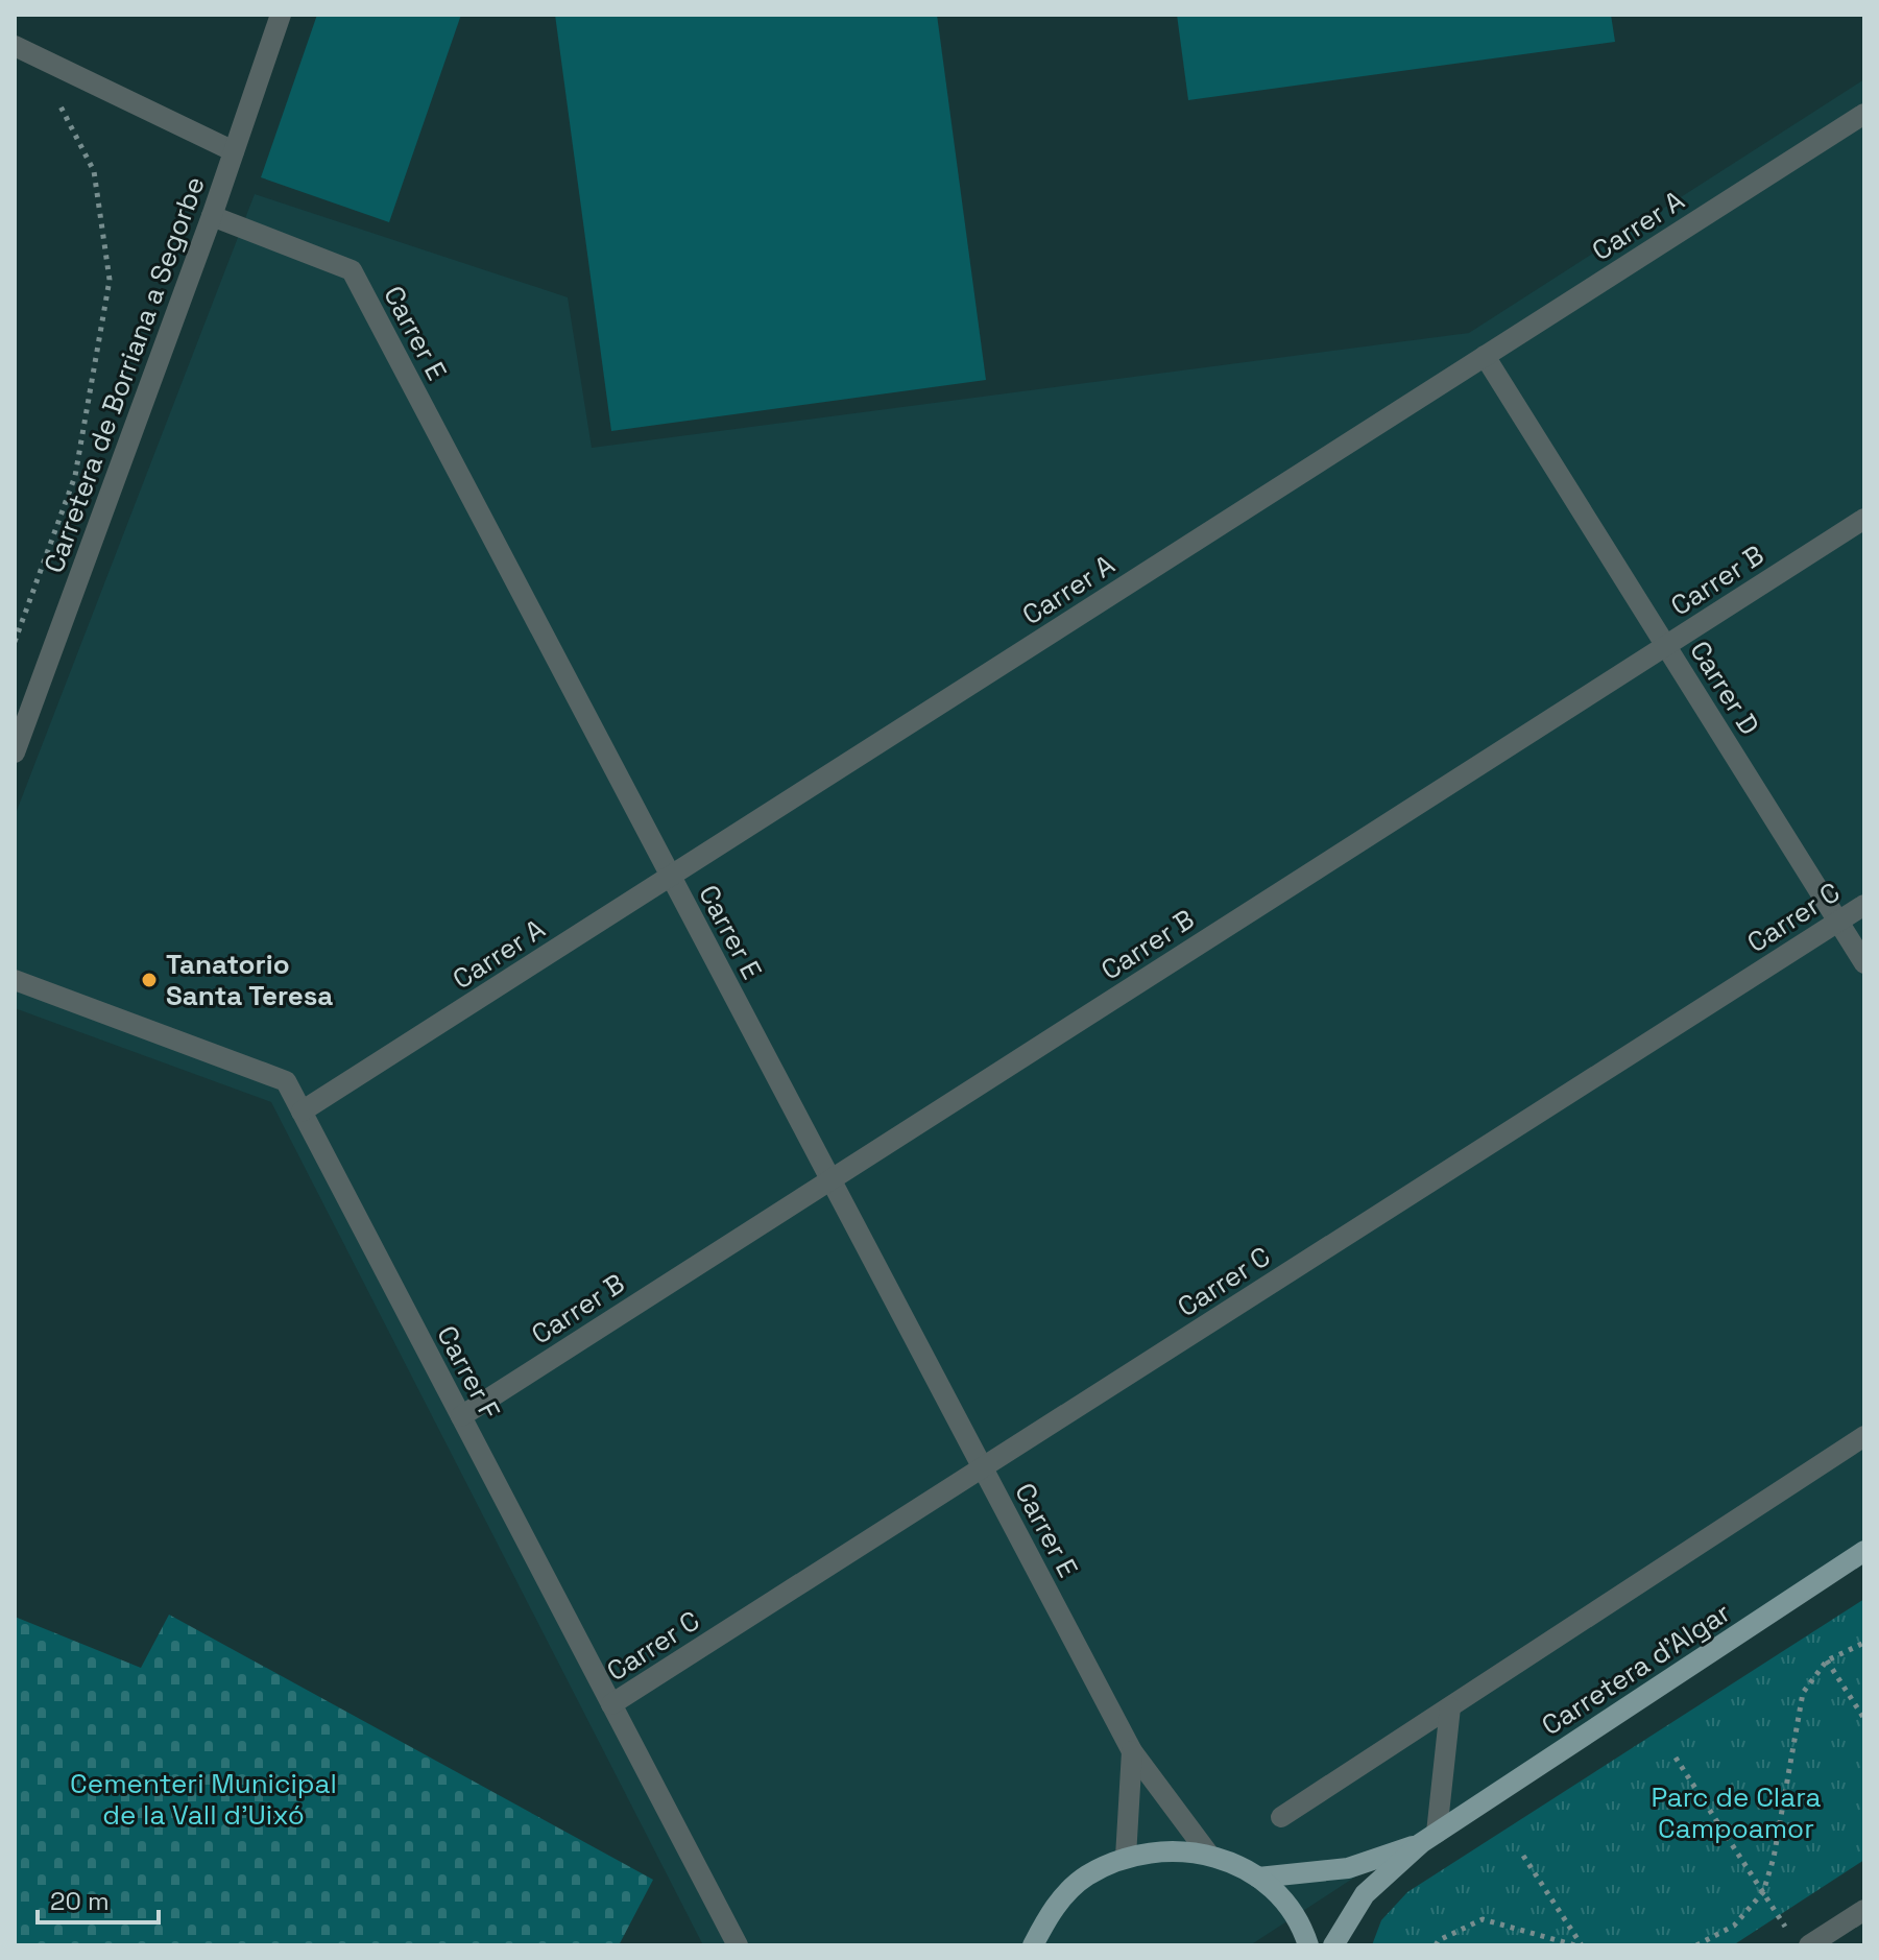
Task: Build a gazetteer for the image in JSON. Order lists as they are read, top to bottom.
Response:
{
  "streets": {
    "main road": ["Carretera d'Algar"],
    "street": [
      "Carrer A",
      "Carrer E",
      "Carretera de Borriana a Segorbe",
      "Carrer B",
      "Carrer D",
      "Carrer C",
      "Carrer F"
    ]
  },
  "crossings": [
    ["Carrer A", "Carrer E"],
    ["Carrer A", "Carrer D"],
    ["Carrer A", "Carrer F"],
    ["Carrer E", "Carretera de Borriana a Segorbe"],
    ["Carrer E", "Carrer B"],
    ["Carrer E", "Carrer C"],
    ["Carrer B", "Carrer D"],
    ["Carrer B", "Carrer F"],
    ["Carrer D", "Carrer C"],
    ["Carrer C", "Carrer F"]
  ],
  "parks": ["Cementeri Municipal de la Vall d'Uixó", "Parc de Clara Campoamor"],
  "places": ["Tanatorio Santa Teresa"],
  "scale_bar": "20 m"
}
